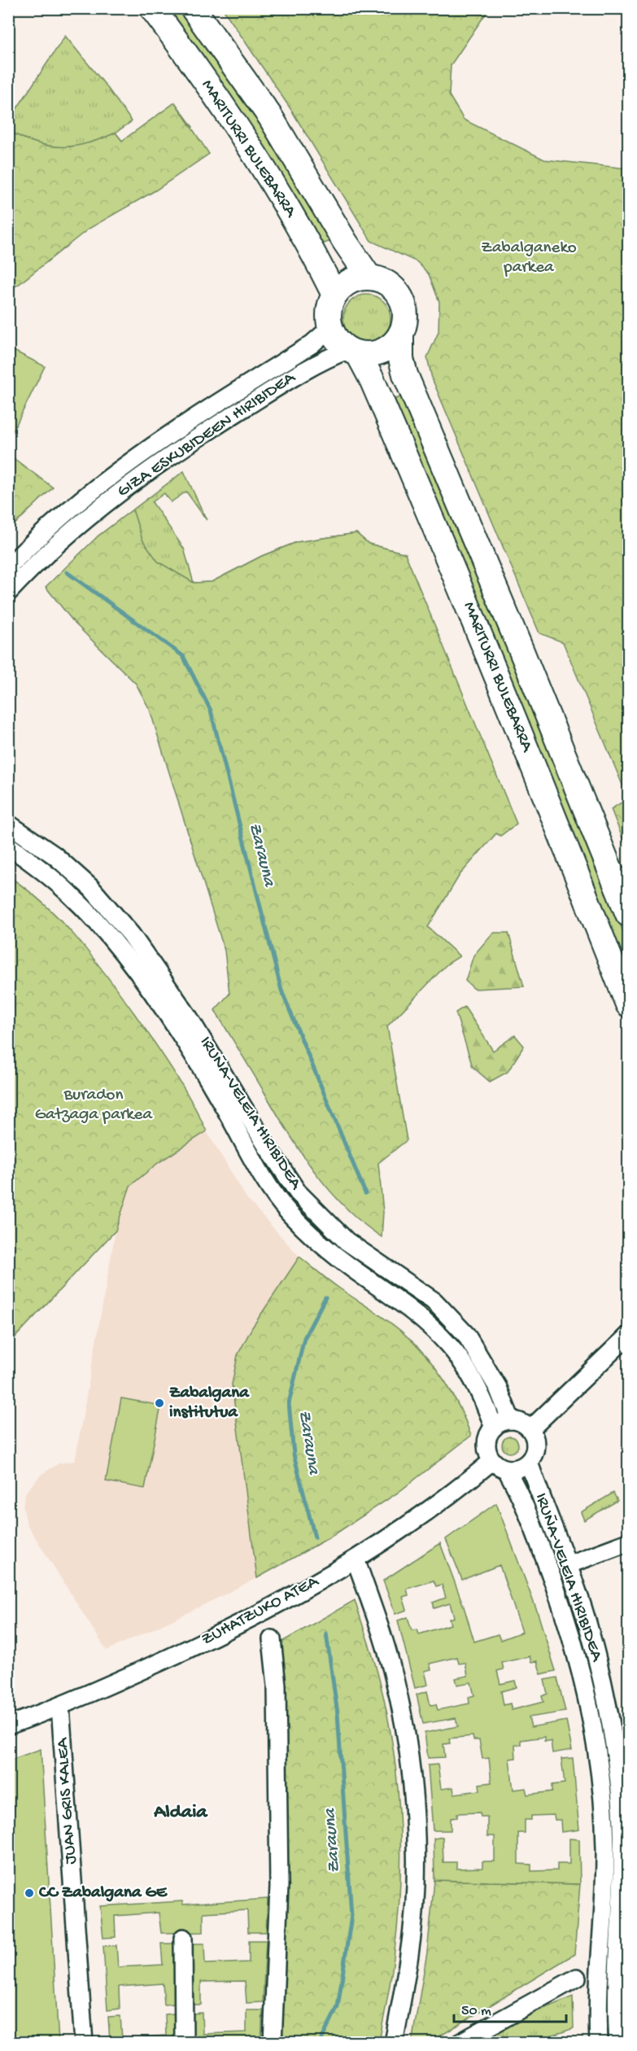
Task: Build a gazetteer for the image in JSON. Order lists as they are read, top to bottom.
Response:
{
  "streets": {
    "main road": ["MARITURRI BULEBARRA"],
    "street": [
      "GIZA ESKUBIDEEN HIRIBIDEA",
      "IRUÑA-VELEIA HIRIBIDEA",
      "ZUHATZUKO ATEA",
      "JUAN GRIS KALEA"
    ]
  },
  "crossings": [
    ["MARITURRI BULEBARRA", "GIZA ESKUBIDEEN HIRIBIDEA"],
    ["IRUÑA-VELEIA HIRIBIDEA", "ZUHATZUKO ATEA"],
    ["ZUHATZUKO ATEA", "JUAN GRIS KALEA"]
  ],
  "districts": ["Aldaia"],
  "water": ["Zarauna"],
  "parks": ["Zabalganeko parkea", "Buradon Gatzaga parkea"],
  "places": ["Zabalgana institutua", "CC Zabalgana GE"],
  "scale_bar": "50 m"
}
